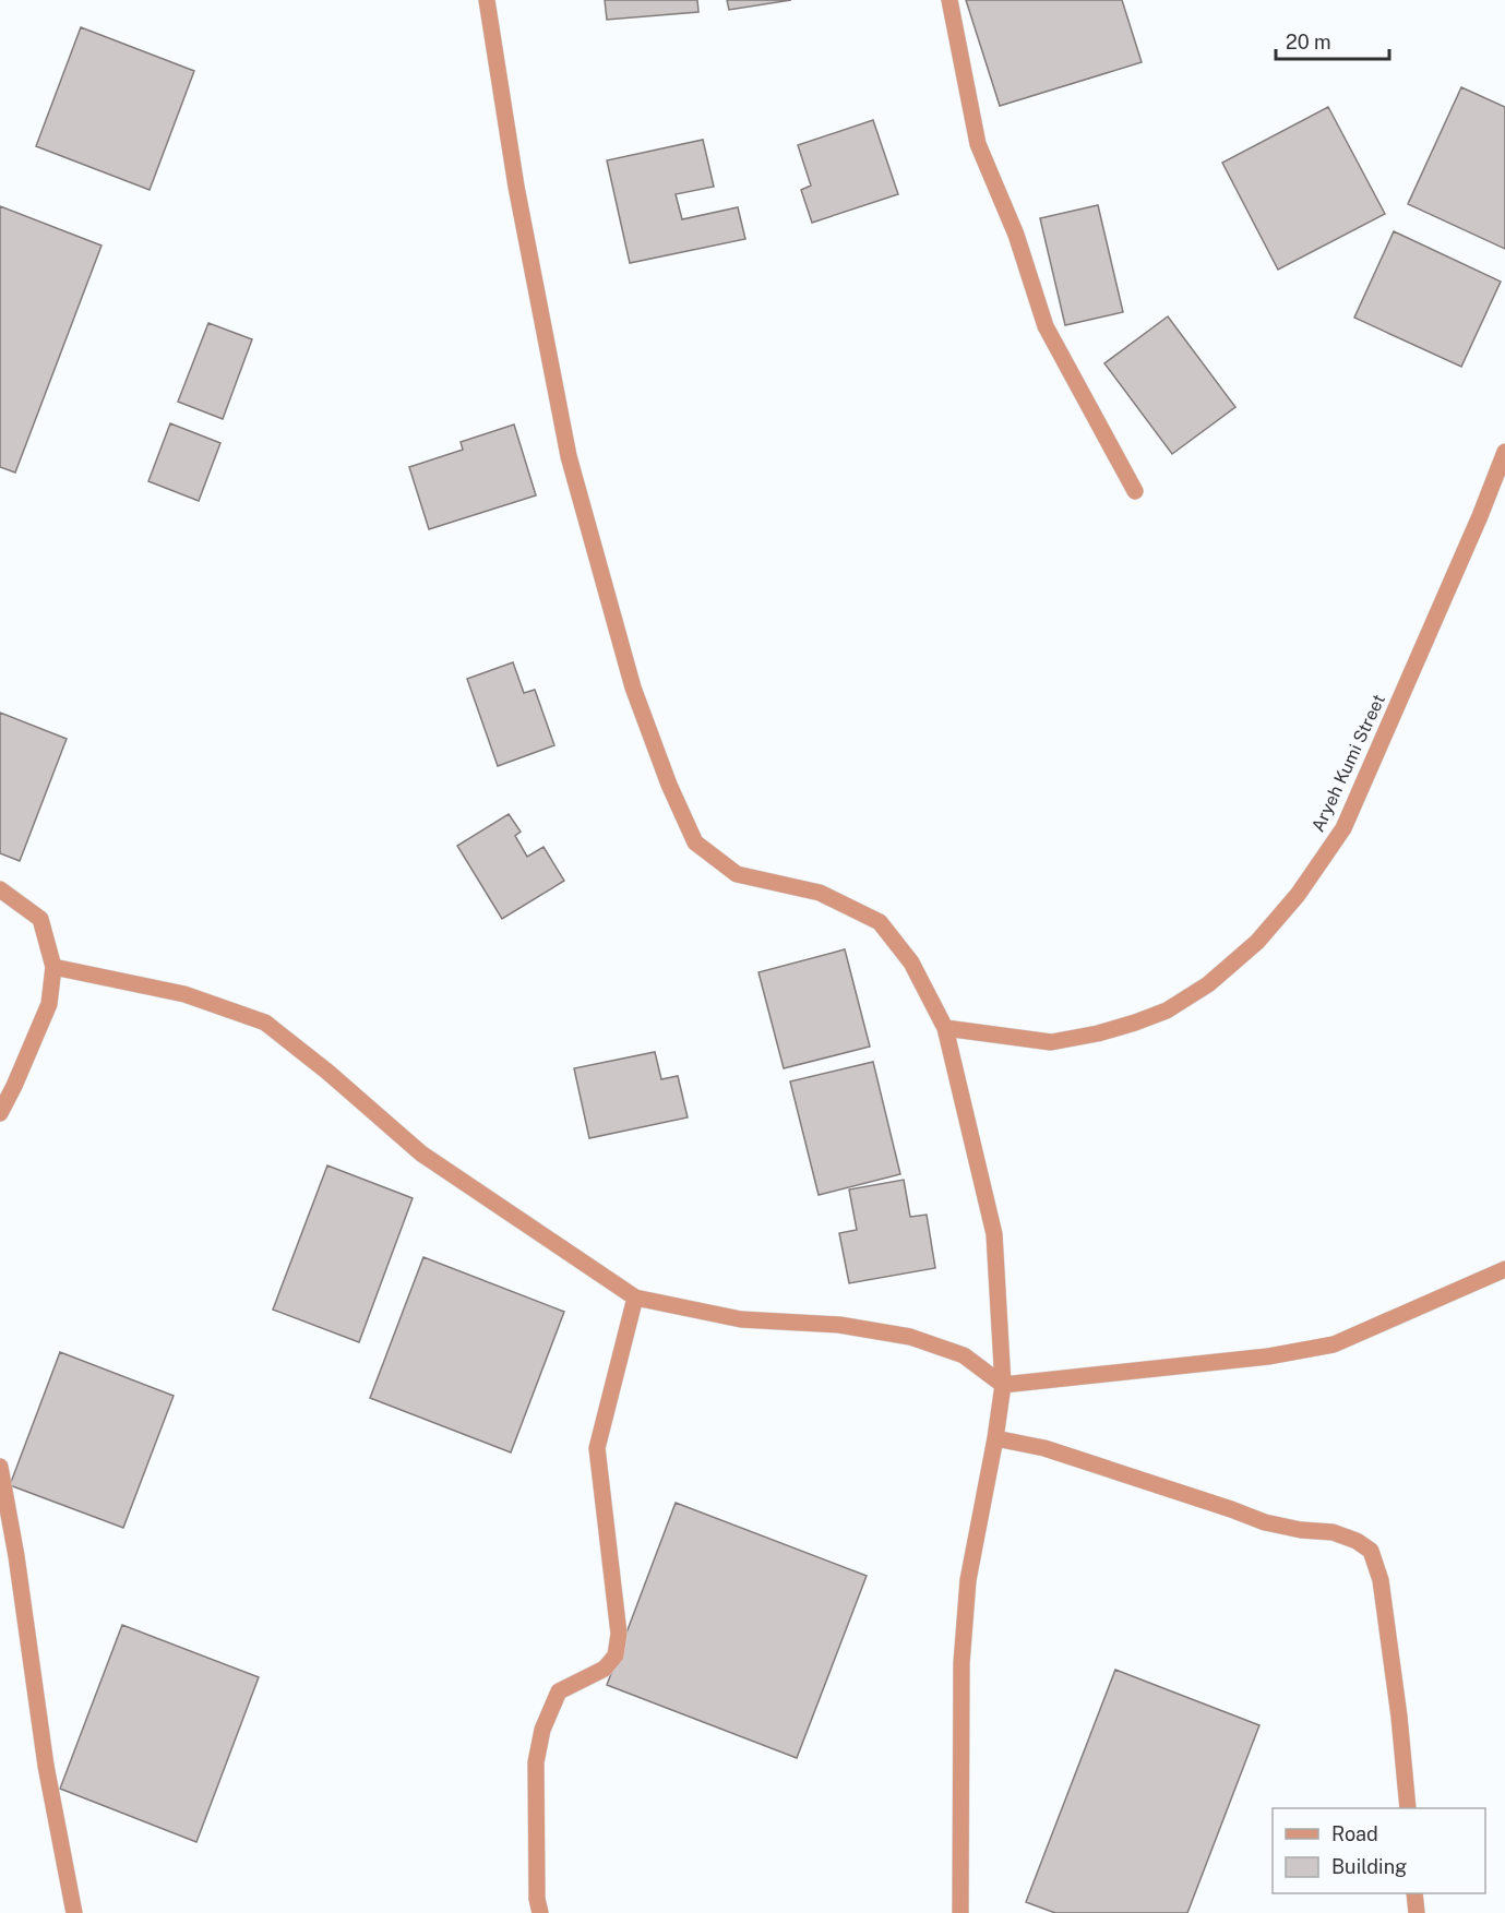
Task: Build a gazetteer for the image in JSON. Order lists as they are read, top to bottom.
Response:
{
  "streets": {
    "street": ["Aryeh Kumi Street"]
  },
  "legend": ["Road", "Building"],
  "scale_bar": "20 m"
}
